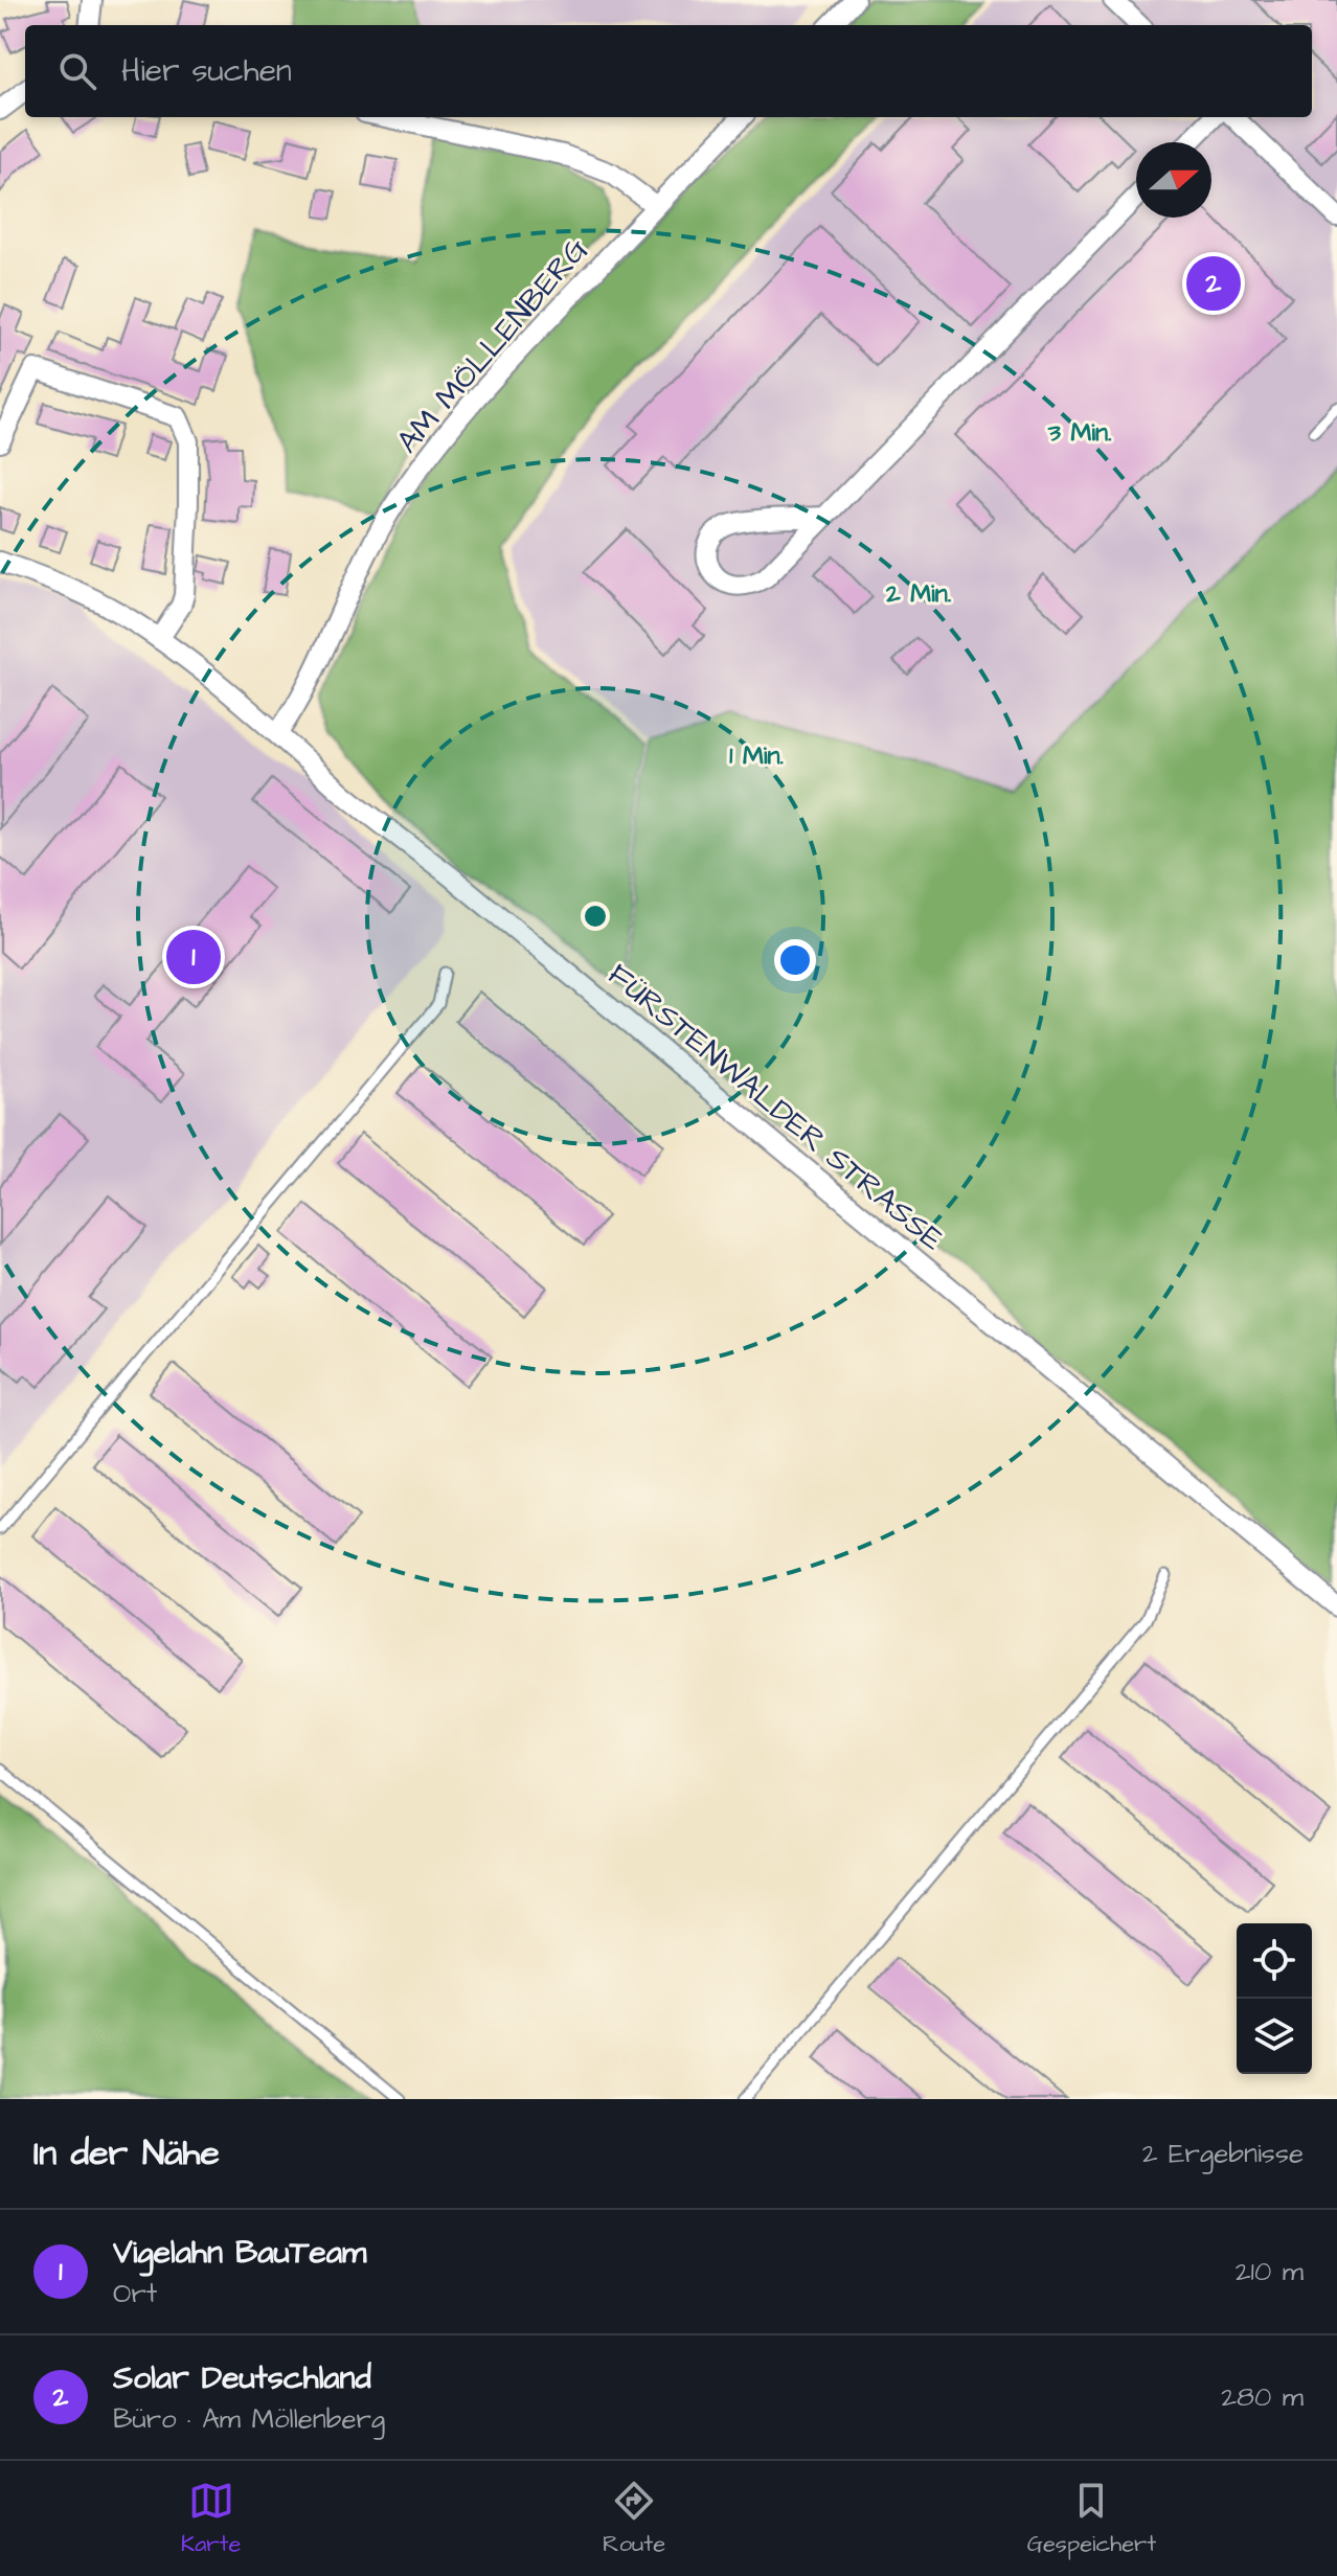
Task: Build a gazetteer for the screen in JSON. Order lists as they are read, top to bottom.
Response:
{
  "streets": {
    "street": ["AM MÖLLENBERG", "FÜRSTENWALDER STRASSE"]
  },
  "crossings": [
    ["AM MÖLLENBERG", "FÜRSTENWALDER STRASSE"]
  ],
  "north": "right",
  "page": {
    "search": "Hier suchen",
    "pins": ["2", "1"],
    "heading": ["In der Nähe", "2 Ergebnisse"],
    "list": [
      {
        "mark": "1",
        "name": "Vigelahn BauTeam",
        "note": "Ort",
        "value": "210 m"
      },
      {
        "mark": "2",
        "name": "Solar Deutschland",
        "note": "Büro · Am Möllenberg",
        "value": "280 m"
      }
    ],
    "nav": ["Karte", "Route", "Gespeichert"]
  },
  "rings": ["3 Min.", "2 Min.", "1 Min."]
}
